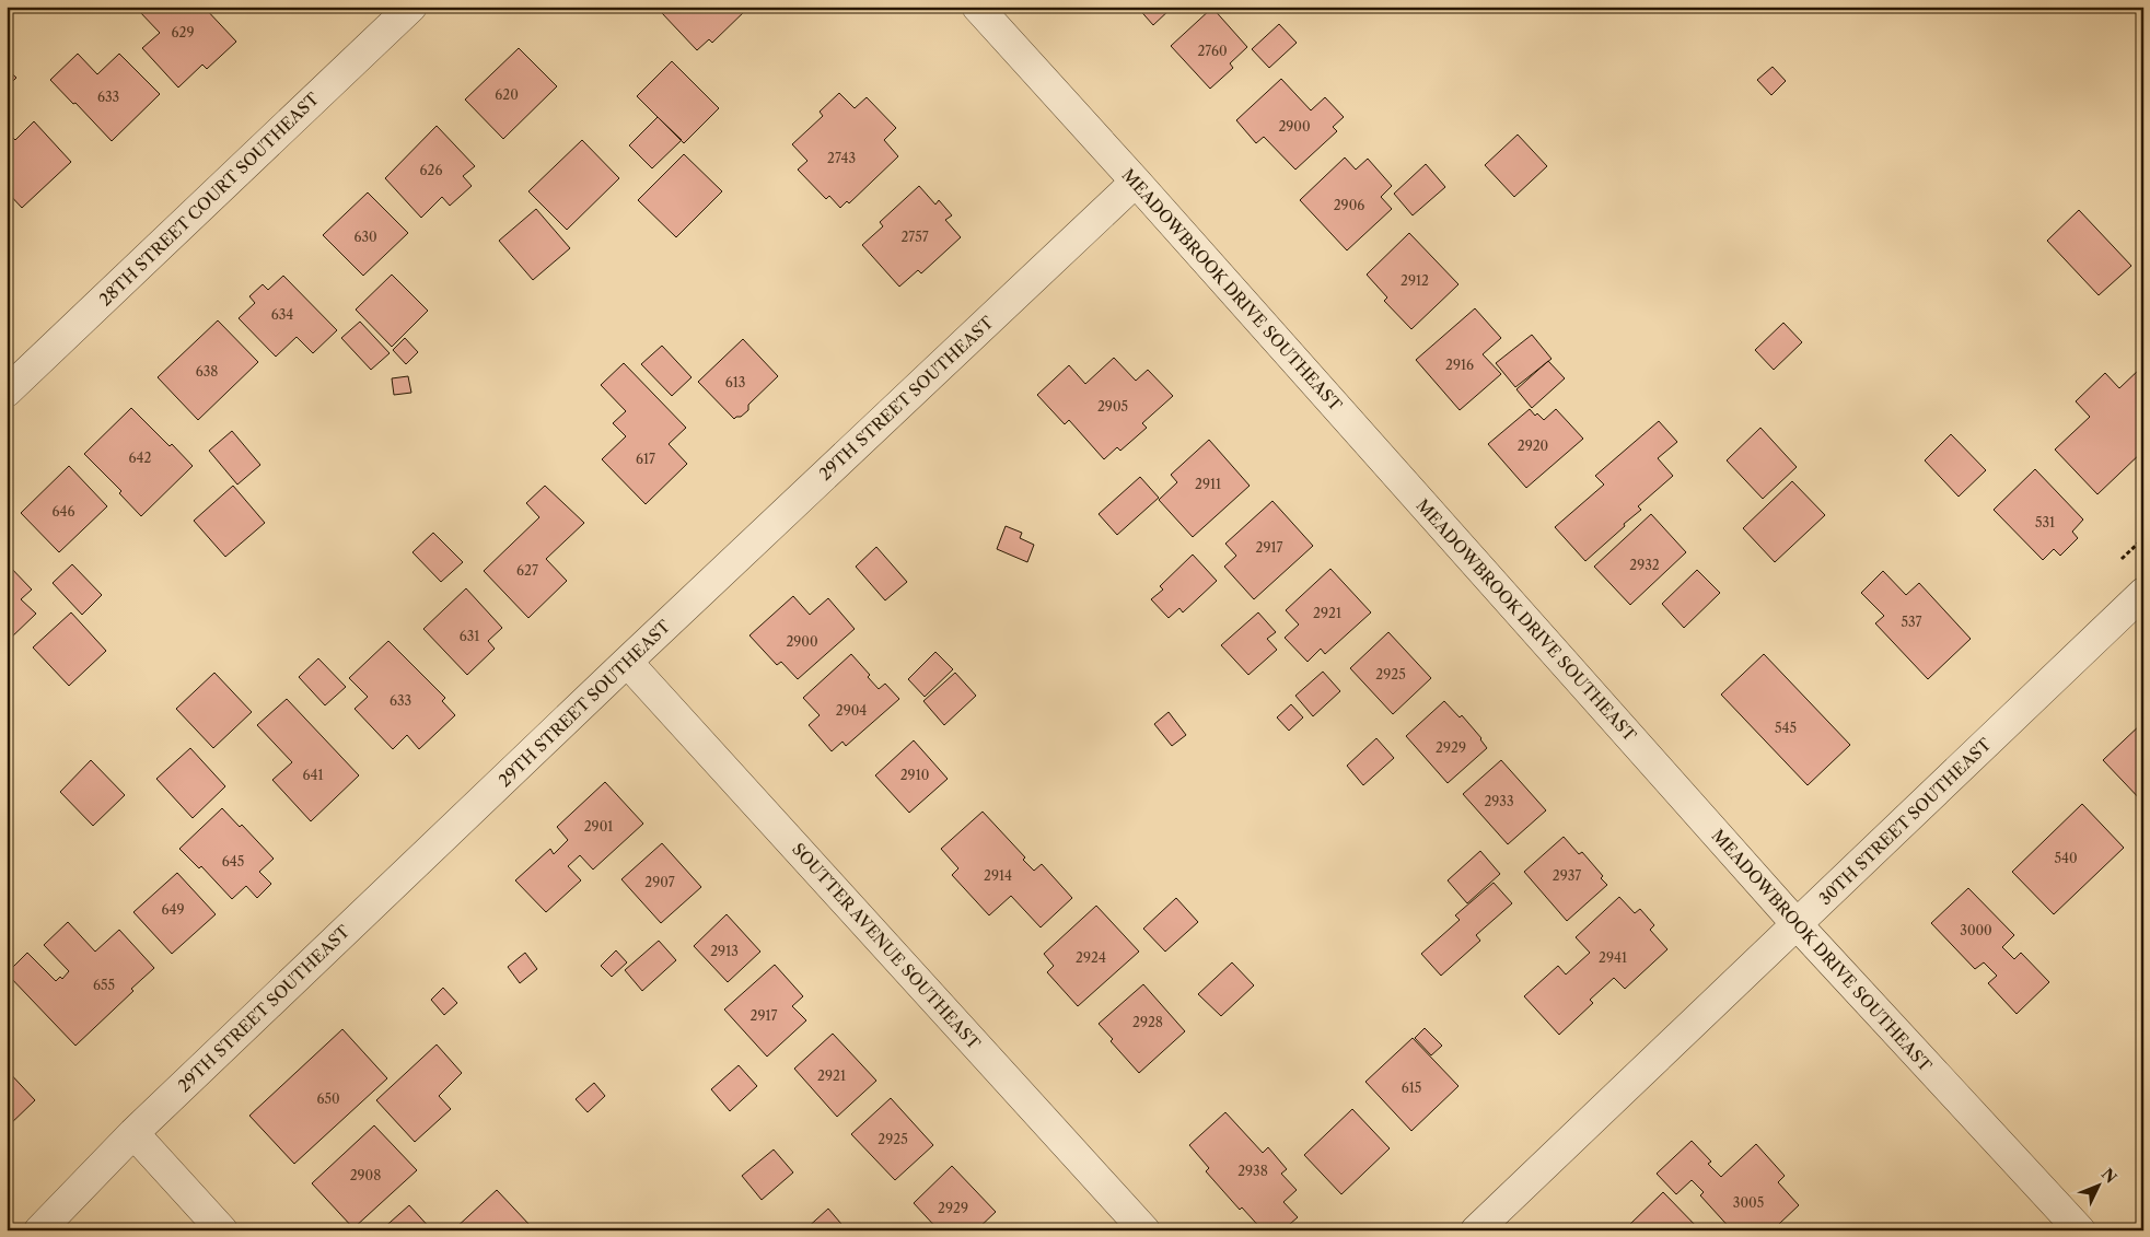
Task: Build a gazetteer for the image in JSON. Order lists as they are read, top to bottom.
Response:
{
  "streets": {
    "street": [
      "28TH STREET COURT SOUTHEAST",
      "MEADOWBROOK DRIVE SOUTHEAST",
      "29TH STREET SOUTHEAST",
      "30TH STREET SOUTHEAST",
      "SOUTTER AVENUE SOUTHEAST"
    ]
  },
  "crossings": [
    ["MEADOWBROOK DRIVE SOUTHEAST", "29TH STREET SOUTHEAST"],
    ["MEADOWBROOK DRIVE SOUTHEAST", "30TH STREET SOUTHEAST"],
    ["29TH STREET SOUTHEAST", "SOUTTER AVENUE SOUTHEAST"]
  ],
  "house_numbers": [
    "629",
    "2760",
    "620",
    "633",
    "2900",
    "2743",
    "626",
    "2906",
    "630",
    "2757",
    "2912",
    "634",
    "2916",
    "638",
    "613",
    "2905",
    "2920",
    "642",
    "617",
    "2911",
    "646",
    "531",
    "2917",
    "2932",
    "627",
    "2921",
    "537",
    "631",
    "2900",
    "2925",
    "633",
    "2904",
    "545",
    "2929",
    "641",
    "2910",
    "2933",
    "2901",
    "540",
    "645",
    "2914",
    "2937",
    "2907",
    "649",
    "3000",
    "2913",
    "2924",
    "2941",
    "655",
    "2917",
    "2928",
    "2921",
    "615",
    "650",
    "2925",
    "2938",
    "2908",
    "3005",
    "2929"
  ],
  "north": "top right"
}
